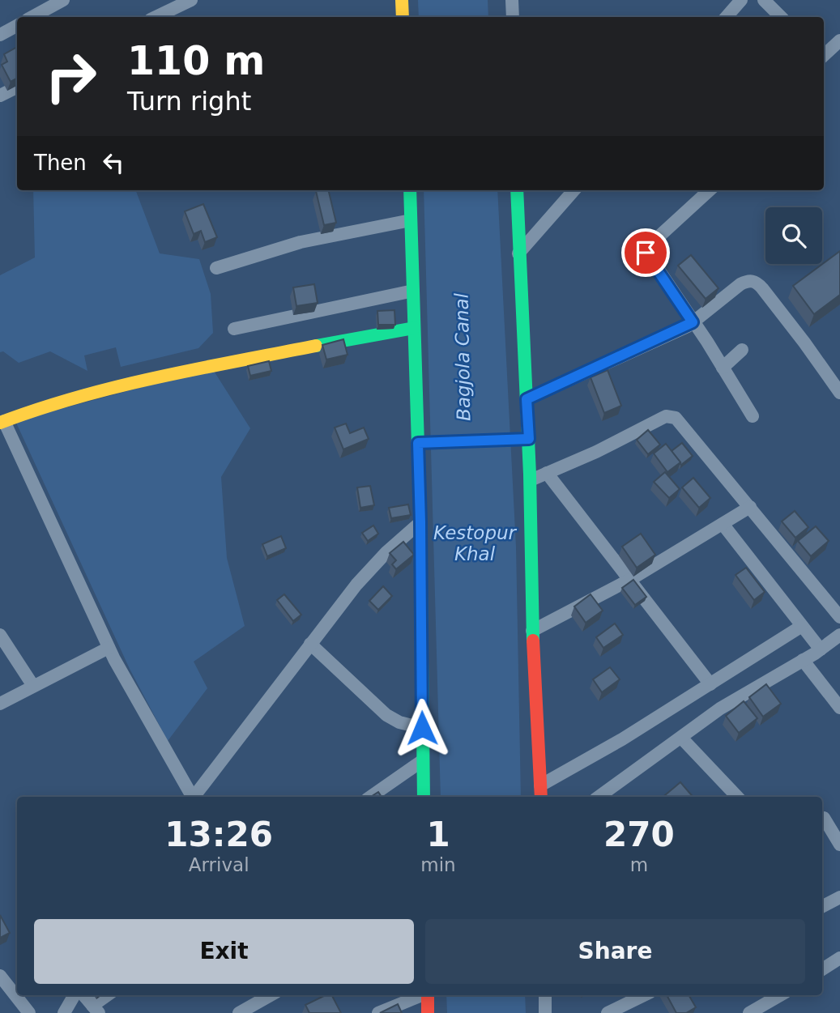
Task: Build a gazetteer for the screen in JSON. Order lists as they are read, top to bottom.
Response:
{
  "water": ["Bagjola Canal", "Kestopur Khal"],
  "page": {
    "turn": ["110 m", "Turn right"],
    "then": "Then",
    "eta": [
      "13:26",
      "Arrival",
      "1",
      "min",
      "270",
      "m"
    ],
    "buttons": ["Exit", "Share"]
  }
}
